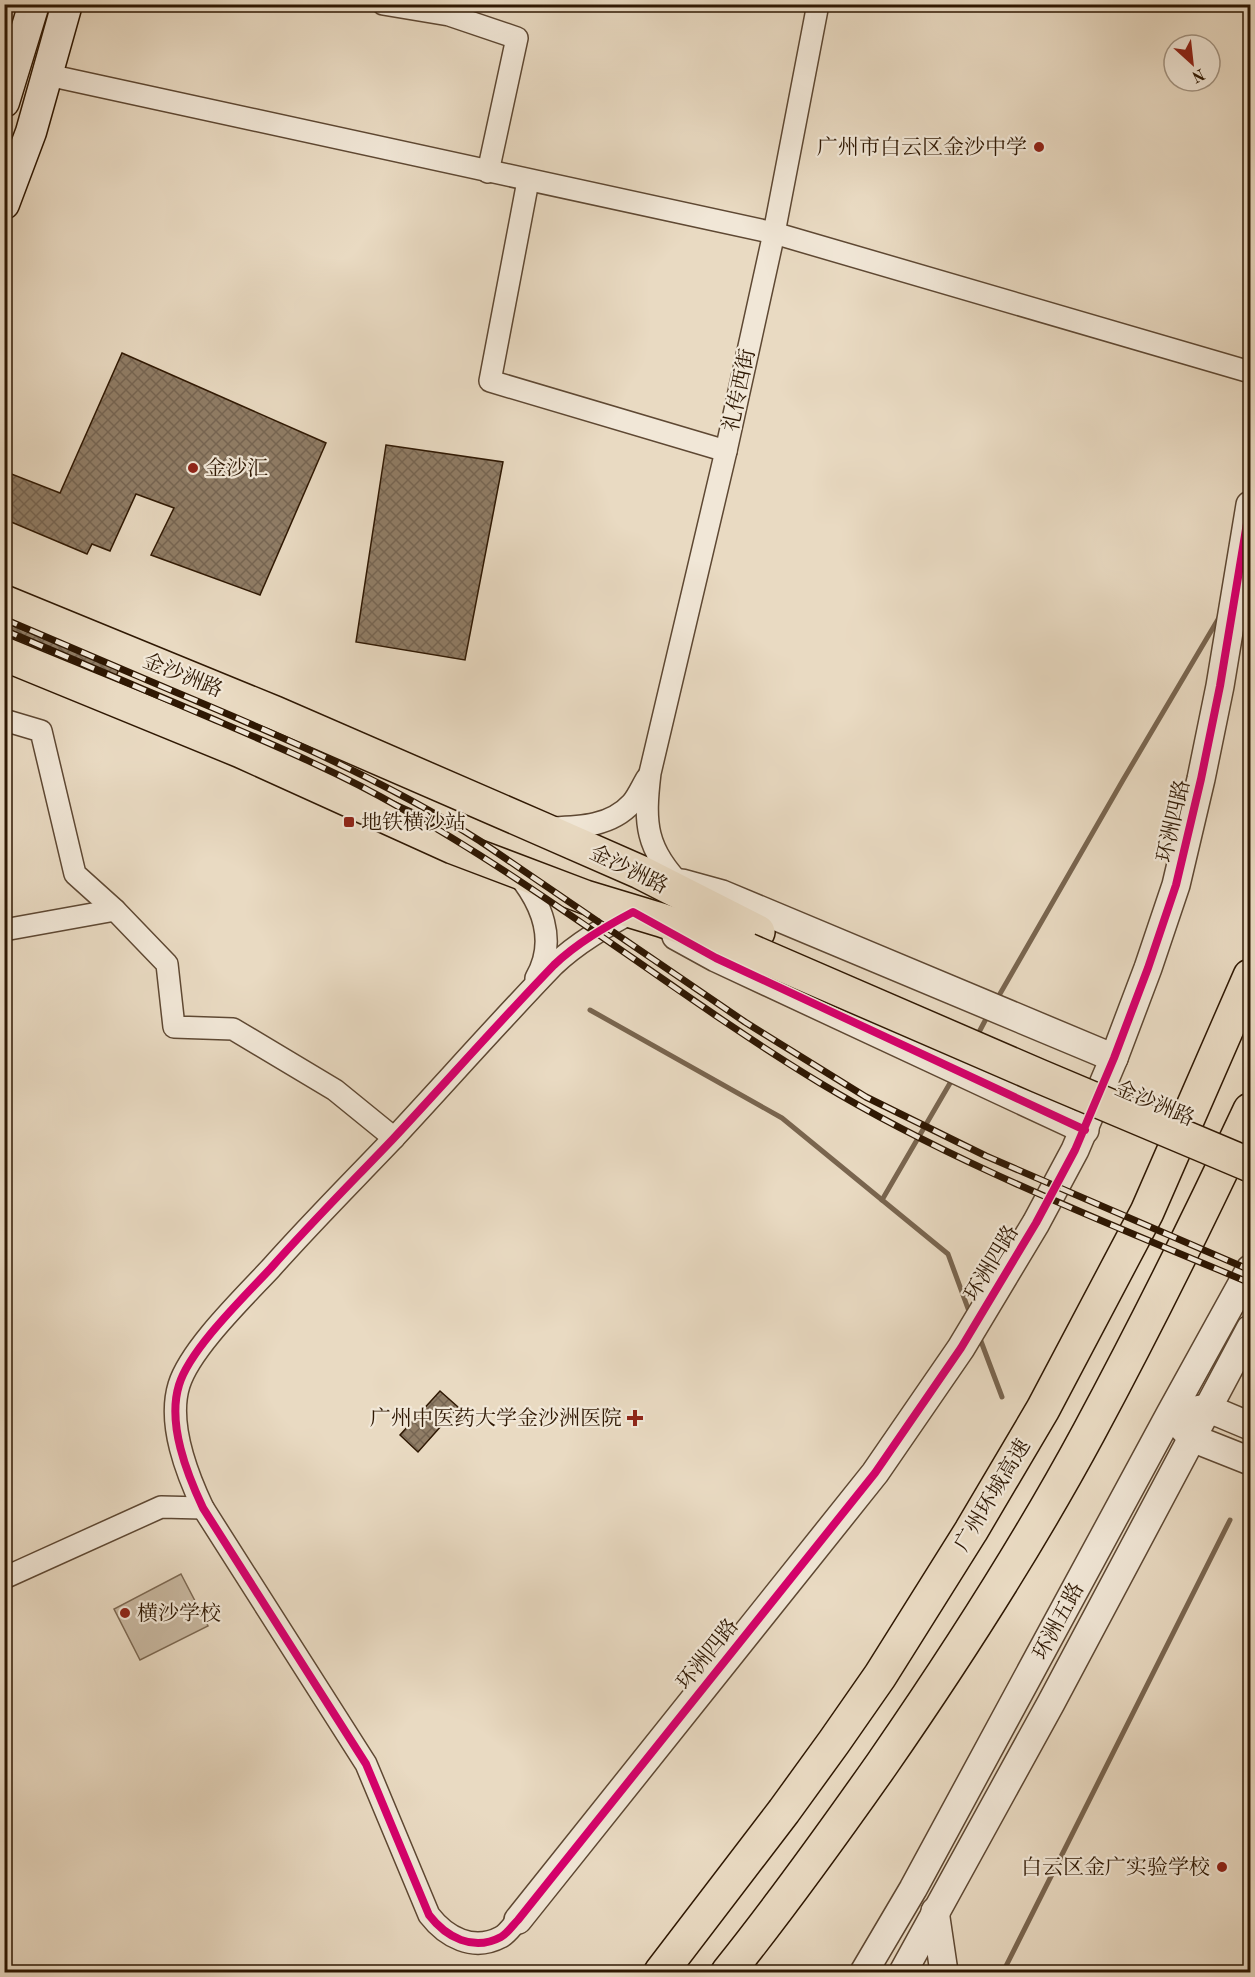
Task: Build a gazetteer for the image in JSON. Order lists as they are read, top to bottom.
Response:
{
  "streets": {
    "main road": ["金沙洲路", "广州环城高速"],
    "street": ["礼传西街", "环洲四路", "环洲五路"]
  },
  "places": {
    "other": [
      "广州市白云区金沙中学",
      "金沙汇",
      "横沙学校",
      "白云区金广实验学校"
    ],
    "transit": ["地铁横沙站"],
    "health": ["广州中医药大学金沙洲医院"]
  },
  "north": "bottom right"
}
